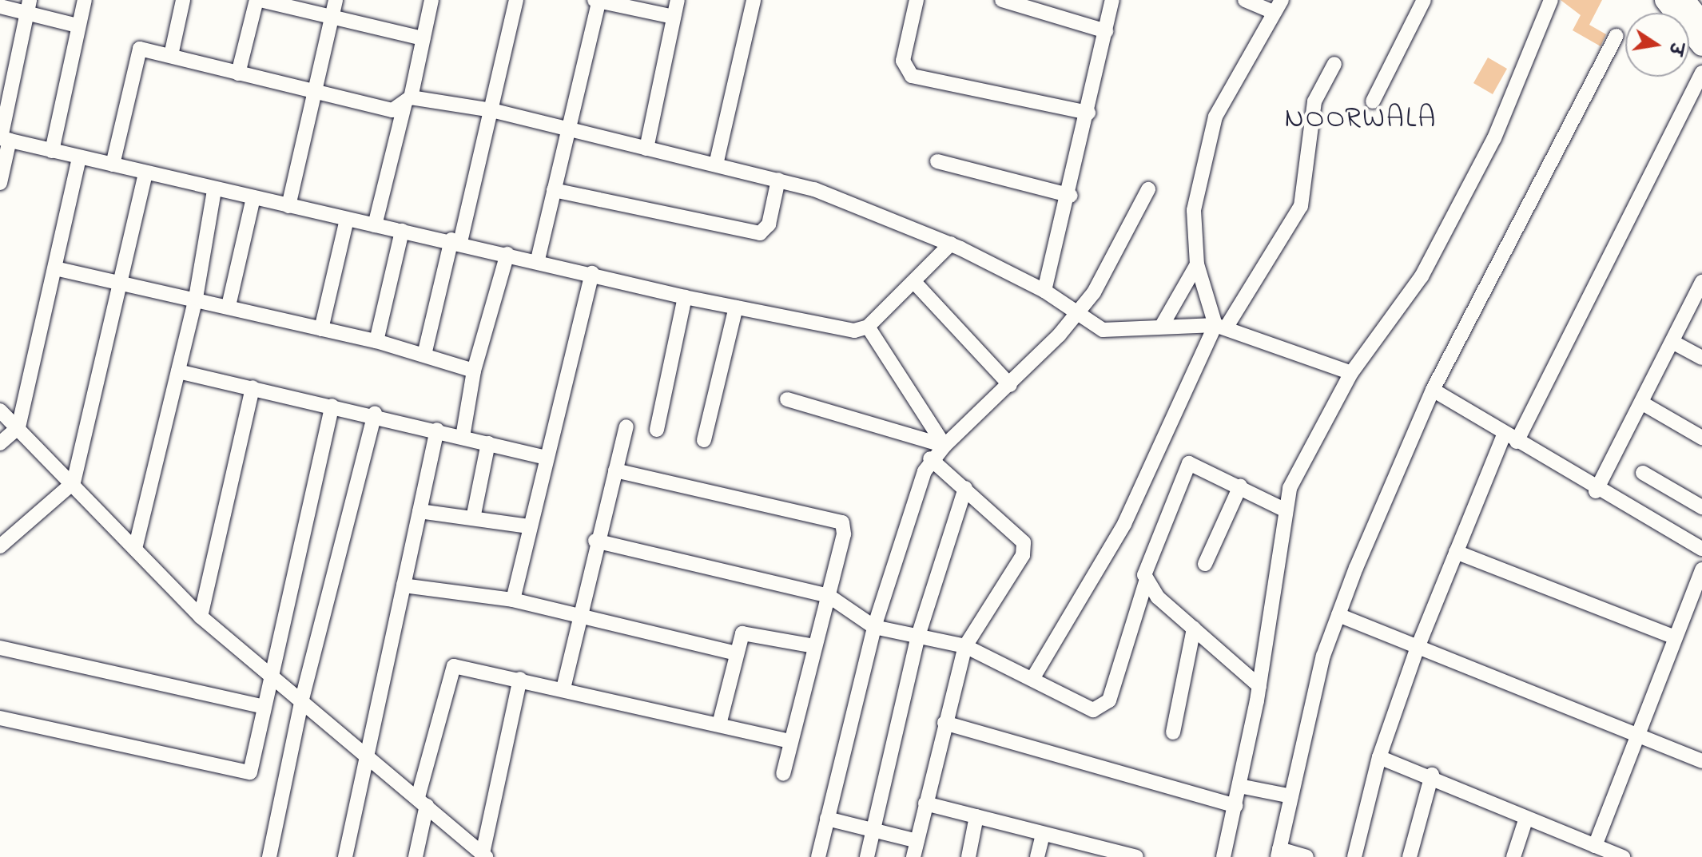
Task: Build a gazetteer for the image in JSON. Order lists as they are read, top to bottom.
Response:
{
  "districts": ["NOORWALA"],
  "north": "right"
}
